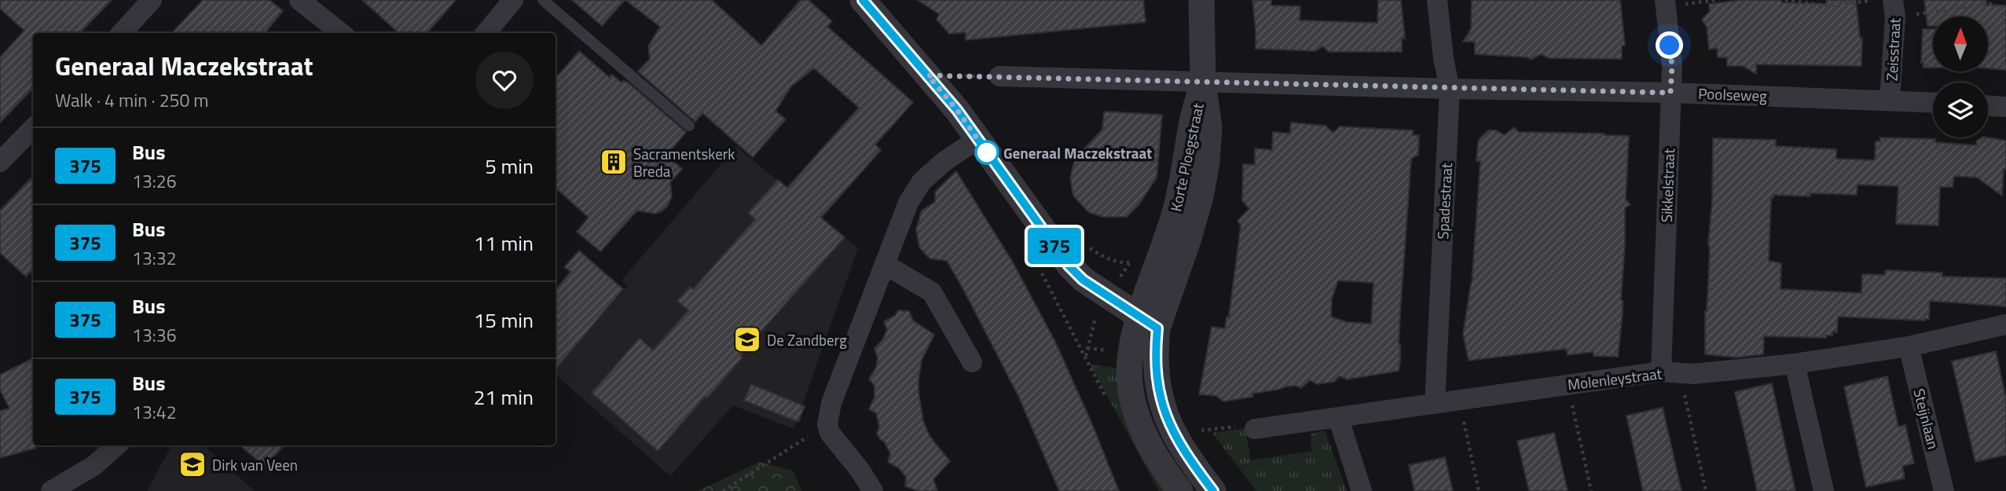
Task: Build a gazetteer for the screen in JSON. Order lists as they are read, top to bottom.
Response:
{
  "streets": {
    "street": [
      "Zeisstraat",
      "Poolseweg",
      "Korte Ploegstraat",
      "Sikkelstraat",
      "Spadestraat",
      "Molenleystraat",
      "Steijnlaan"
    ]
  },
  "crossings": [
    ["Zeisstraat", "Poolseweg"],
    ["Poolseweg", "Korte Ploegstraat"],
    ["Poolseweg", "Sikkelstraat"],
    ["Poolseweg", "Spadestraat"],
    ["Sikkelstraat", "Molenleystraat"],
    ["Spadestraat", "Molenleystraat"],
    ["Molenleystraat", "Steijnlaan"]
  ],
  "places": {
    "other": ["Generaal Maczekstraat"],
    "building": ["Sacramentskerk Breda"],
    "school or university": ["De Zandberg", "Dirk van Veen"]
  },
  "lines": ["bus line 375"],
  "north": "top",
  "page": {
    "on_map": "375",
    "heading": ["Generaal Maczekstraat", "Walk · 4 min · 250 m"],
    "list": [
      {
        "mark": "375",
        "name": "Bus",
        "note": "13:26",
        "value": "5 min"
      },
      {
        "mark": "375",
        "name": "Bus",
        "note": "13:32",
        "value": "11 min"
      },
      {
        "mark": "375",
        "name": "Bus",
        "note": "13:36",
        "value": "15 min"
      },
      {
        "mark": "375",
        "name": "Bus",
        "note": "13:42",
        "value": "21 min"
      }
    ]
  }
}
